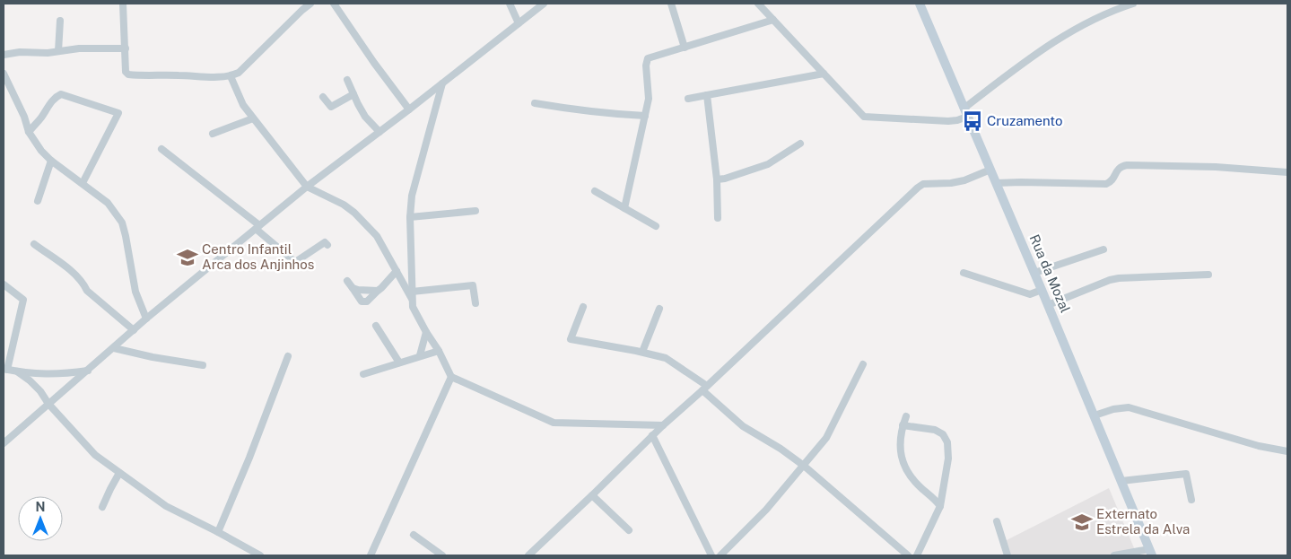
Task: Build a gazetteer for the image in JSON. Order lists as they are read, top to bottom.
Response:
{
  "streets": {
    "main road": ["Rua da Mozal"]
  },
  "places": {
    "bus stop": ["Cruzamento"],
    "school or university": ["Centro Infantil Arca dos Anjinhos", "Externato Estrela da Alva"]
  },
  "north": "top"
}
